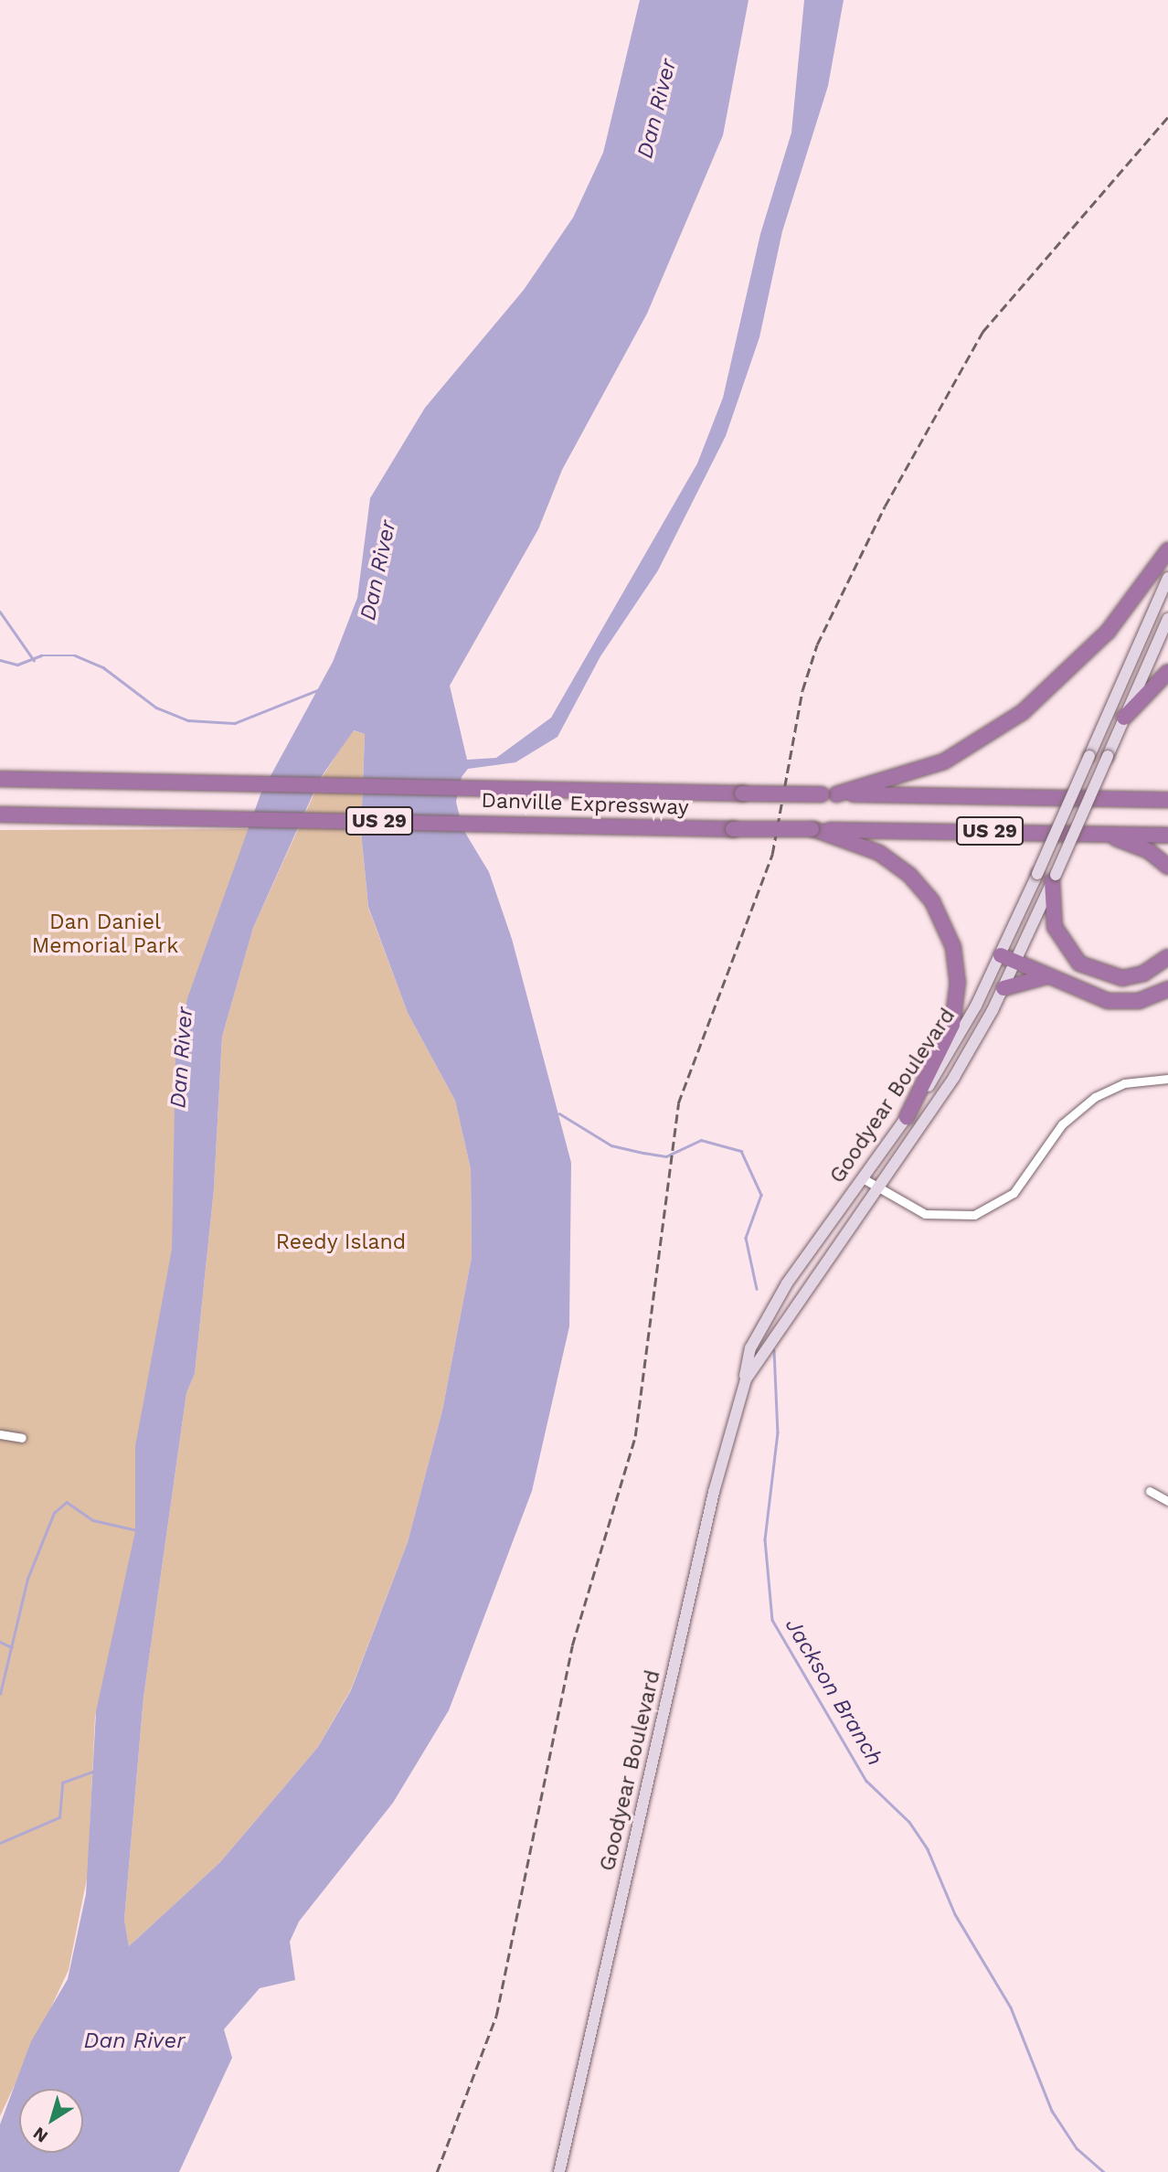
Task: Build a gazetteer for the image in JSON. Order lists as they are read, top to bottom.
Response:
{
  "streets": {
    "highway": ["Danville Expressway", "US 29"],
    "main road": ["Goodyear Boulevard"]
  },
  "water": ["Dan River", "Jackson Branch"],
  "parks": ["Dan Daniel Memorial Park", "Reedy Island"],
  "north": "bottom left"
}
